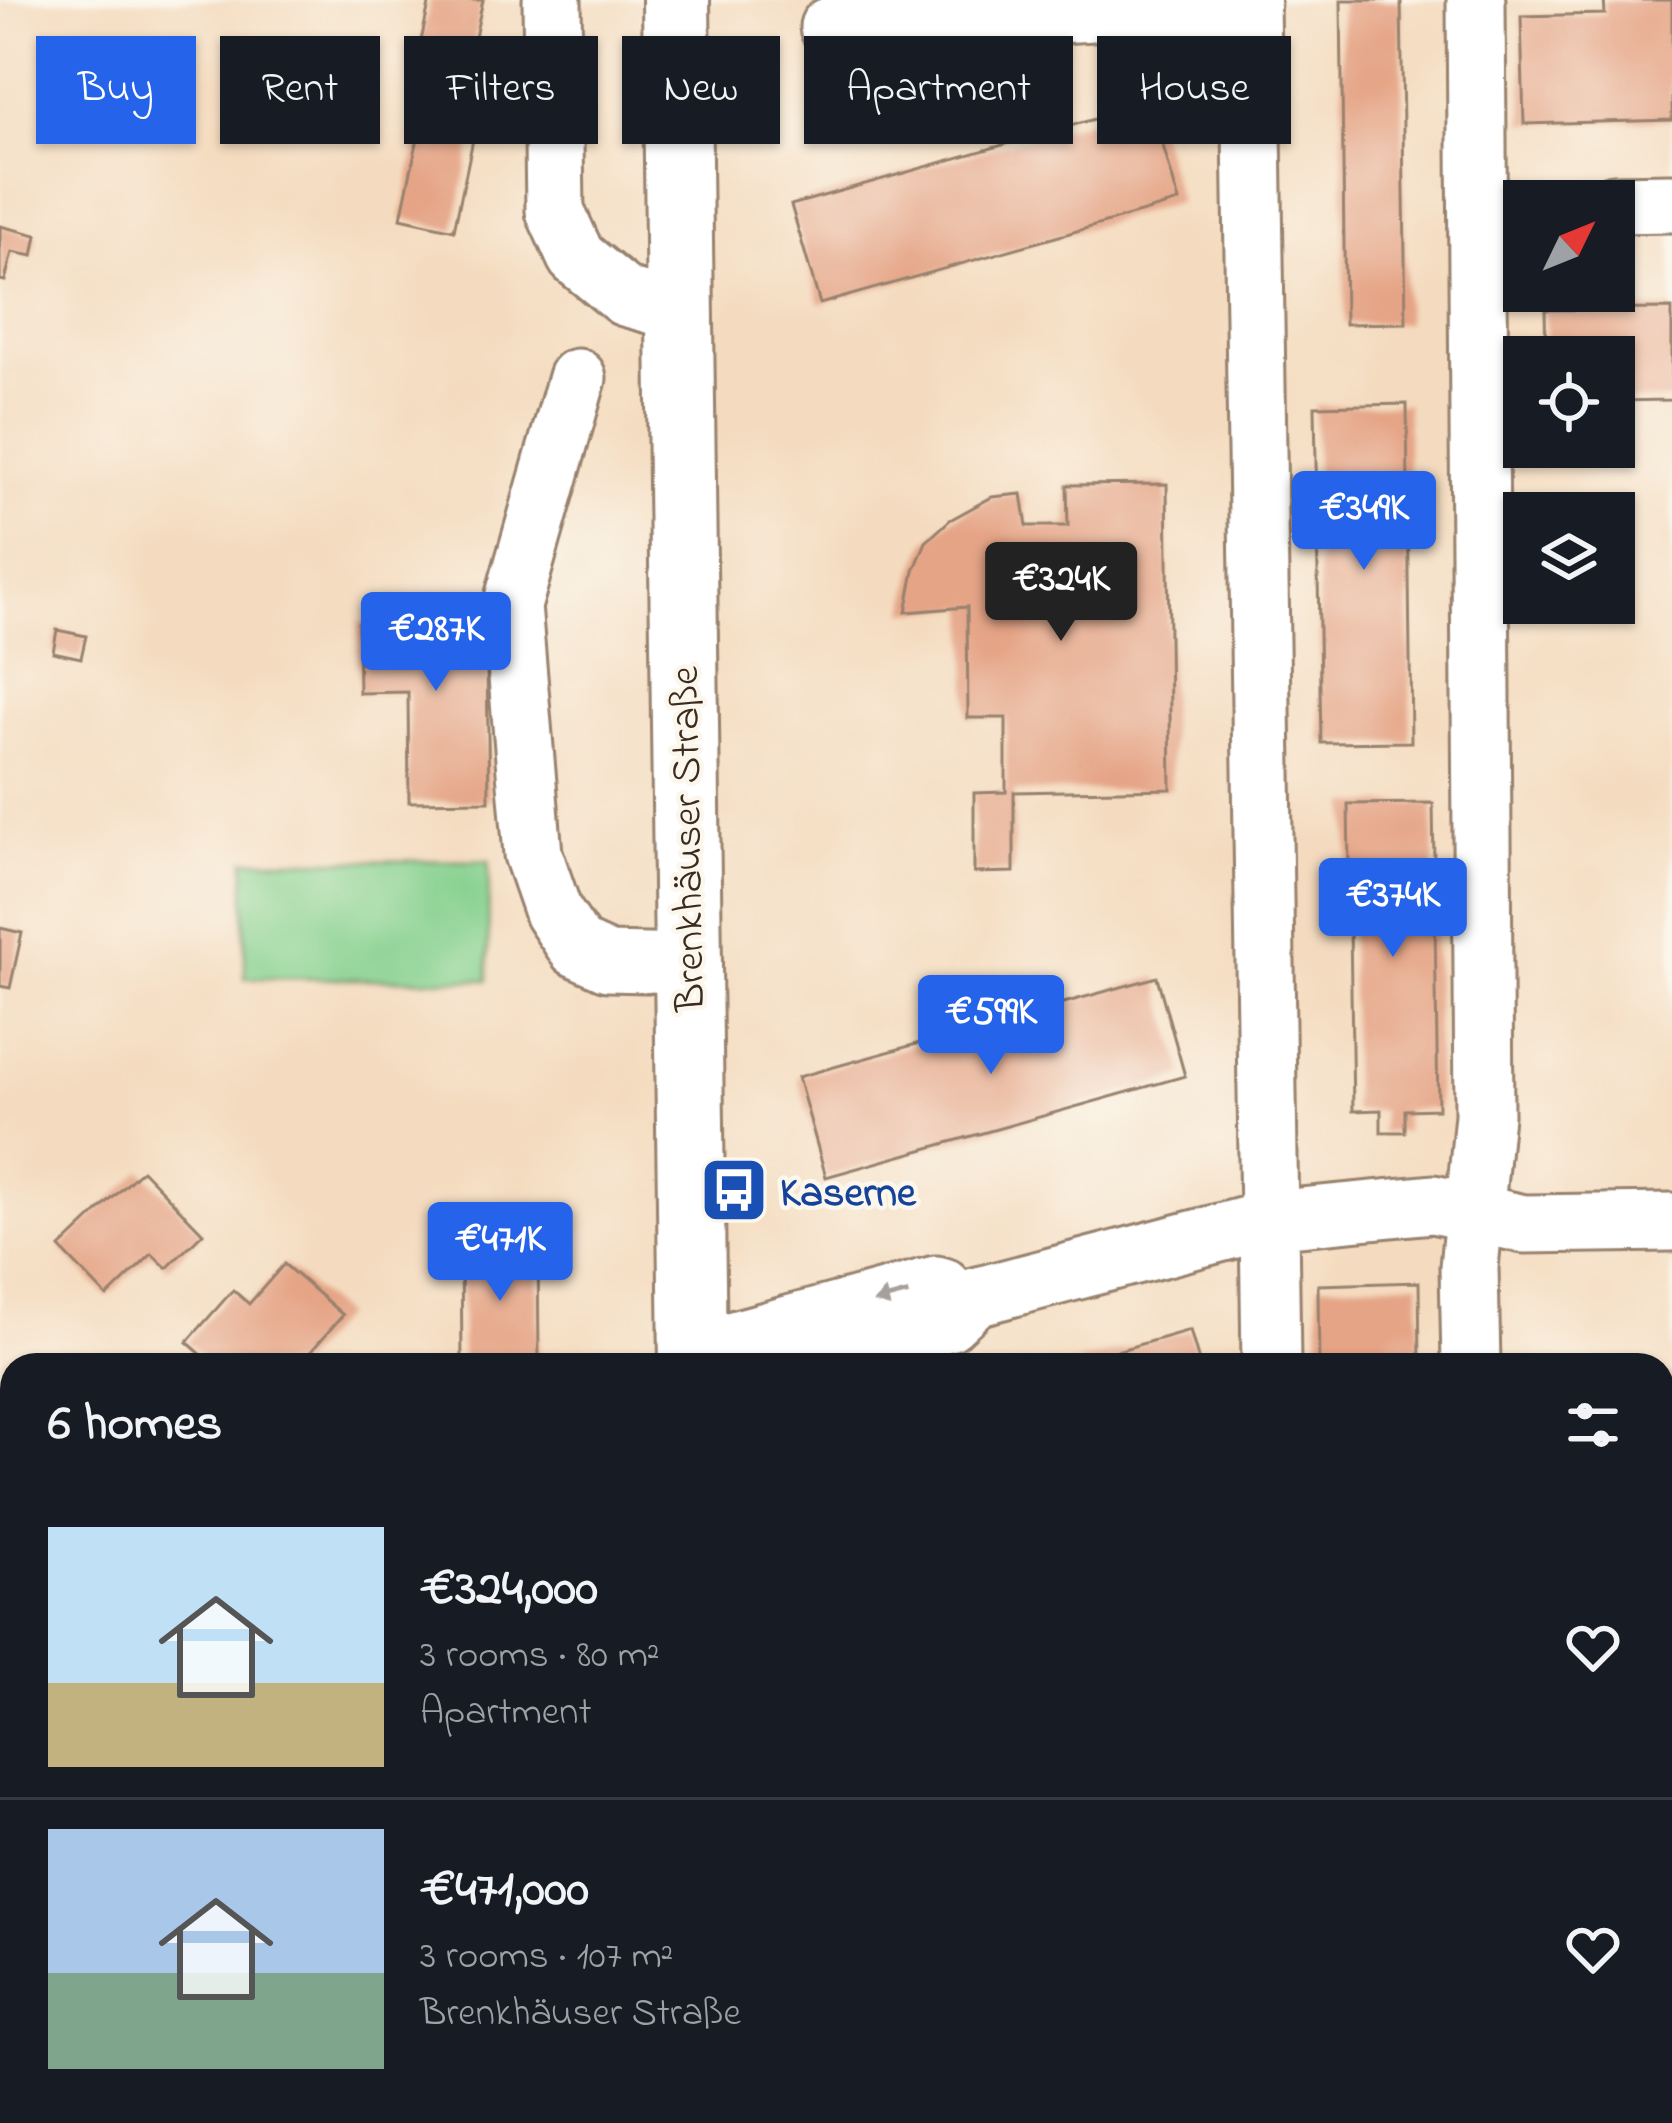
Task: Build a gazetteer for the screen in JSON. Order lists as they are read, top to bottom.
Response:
{
  "streets": {
    "main road": ["Brenkhäuser Straße"]
  },
  "places": {
    "bus stop": ["Kaserne"]
  },
  "north": "top right",
  "page": {
    "chip": [
      "Buy",
      "Rent",
      "Filters",
      "New",
      "Apartment",
      "House"
    ],
    "price": [
      "€349K",
      "€324K",
      "€287K",
      "€374K",
      "€599K",
      "€471K"
    ],
    "heading": "6 homes",
    "list": [
      {
        "name": "€324,000",
        "note": "3 rooms · 80 m² · Apartment"
      },
      {
        "name": "€471,000",
        "note": "3 rooms · 107 m² · Brenkhäuser Straße"
      }
    ]
  }
}
